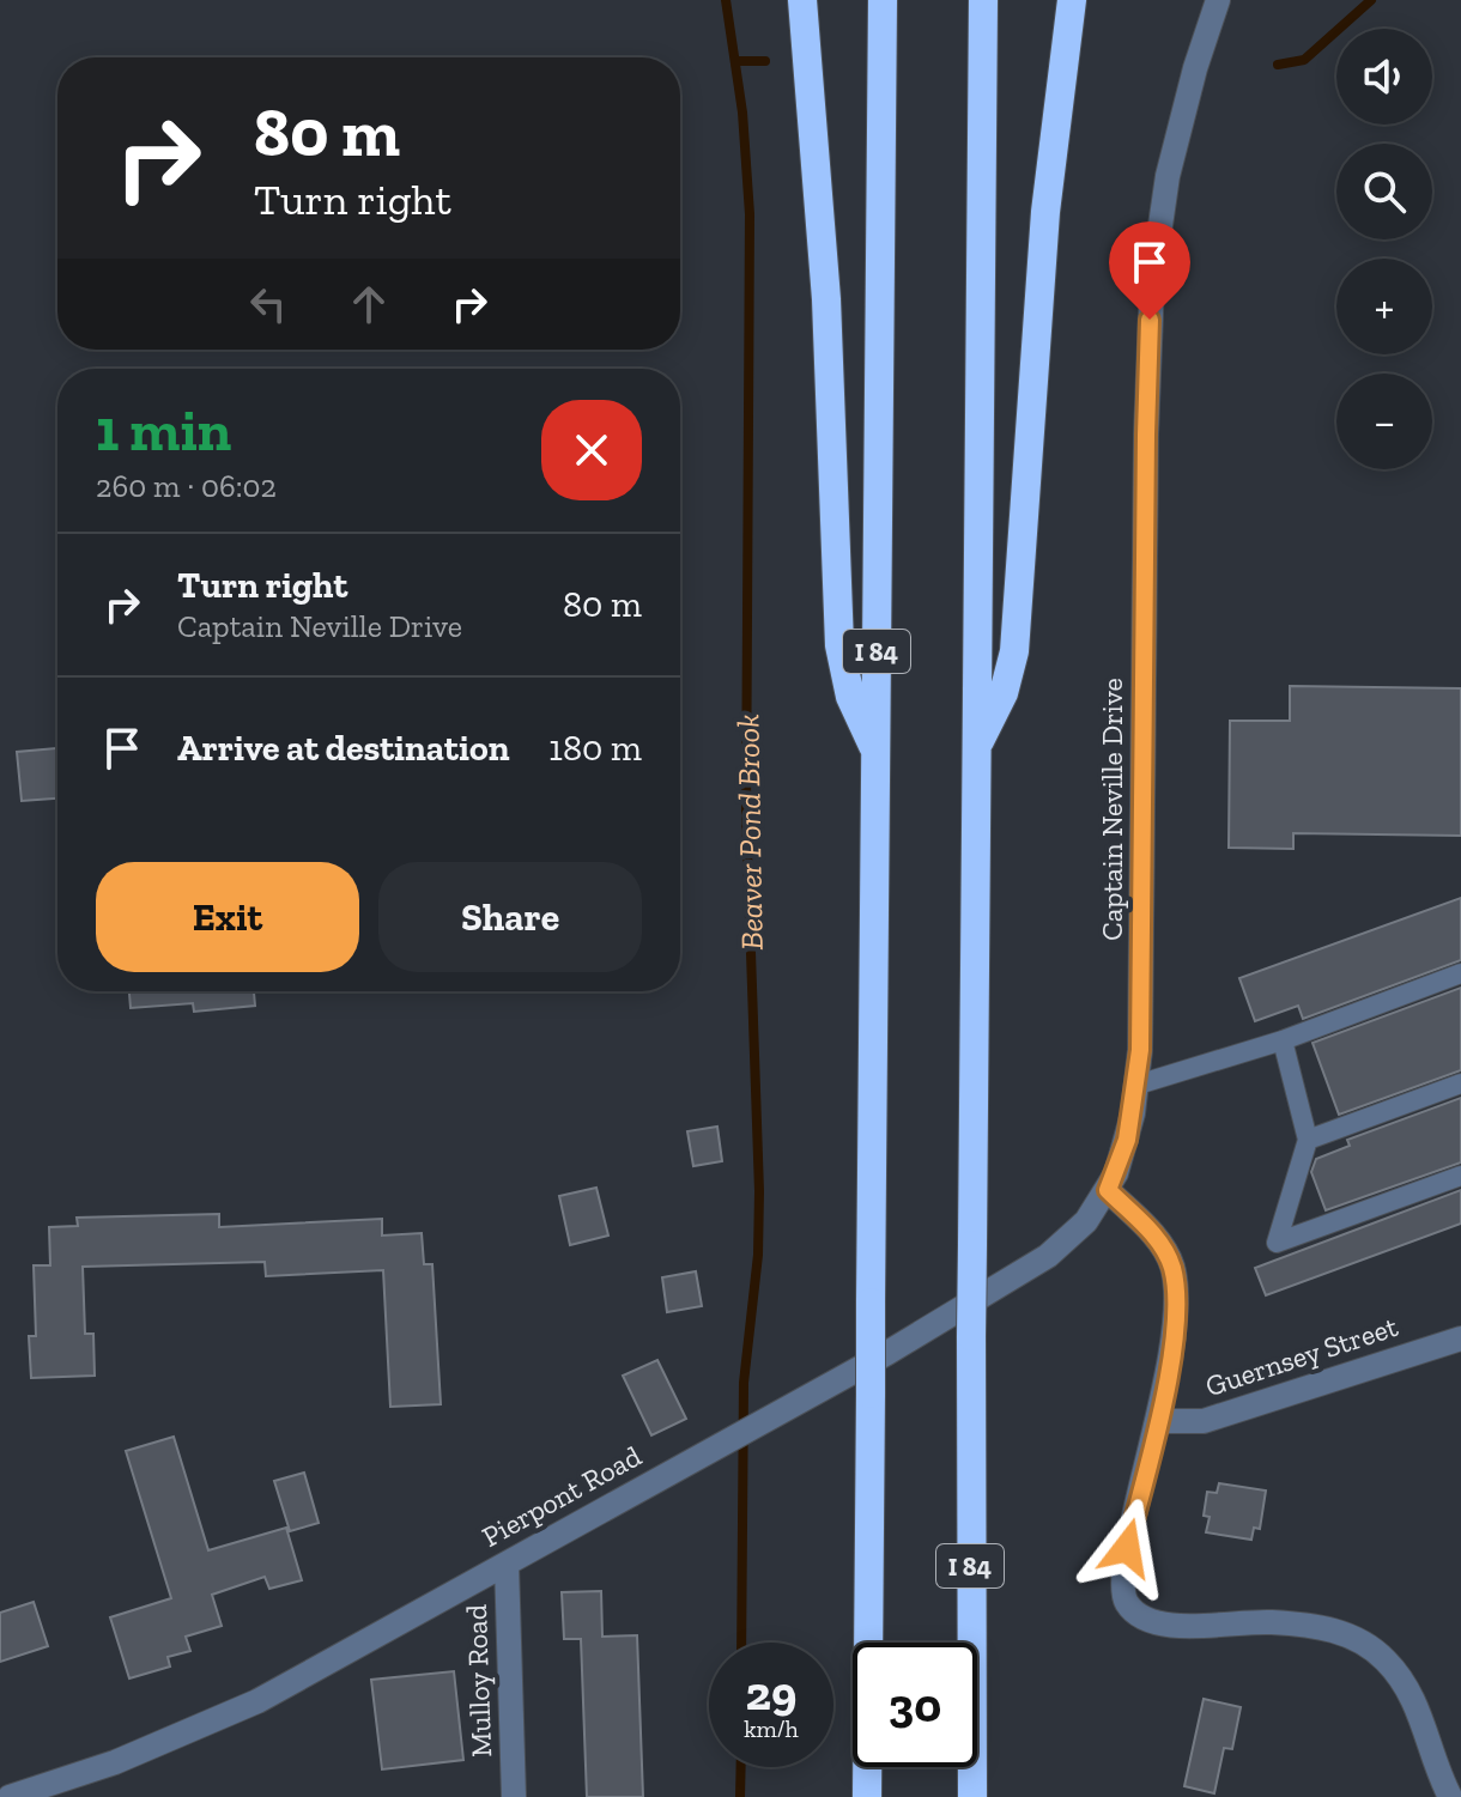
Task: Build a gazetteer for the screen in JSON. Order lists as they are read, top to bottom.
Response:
{
  "streets": {
    "highway": ["I 84"],
    "street": [
      "Captain Neville Drive",
      "Guernsey Street",
      "Pierpont Road",
      "Mulloy Road"
    ]
  },
  "crossings": [
    ["Captain Neville Drive", "Pierpont Road"],
    ["Pierpont Road", "Mulloy Road"]
  ],
  "water": ["Beaver Pond Brook"],
  "page": {
    "map_buttons": ["+", "−"],
    "turn": ["80 m", "Turn right"],
    "heading": ["1 min", "260 m · 06:02"],
    "list": [
      {
        "name": "Turn right",
        "note": "Captain Neville Drive",
        "value": "80 m"
      },
      {
        "name": "Arrive at destination",
        "value": "180 m"
      }
    ],
    "buttons": ["Exit", "Share"],
    "speed": "29 km/h",
    "limit": "30"
  }
}
